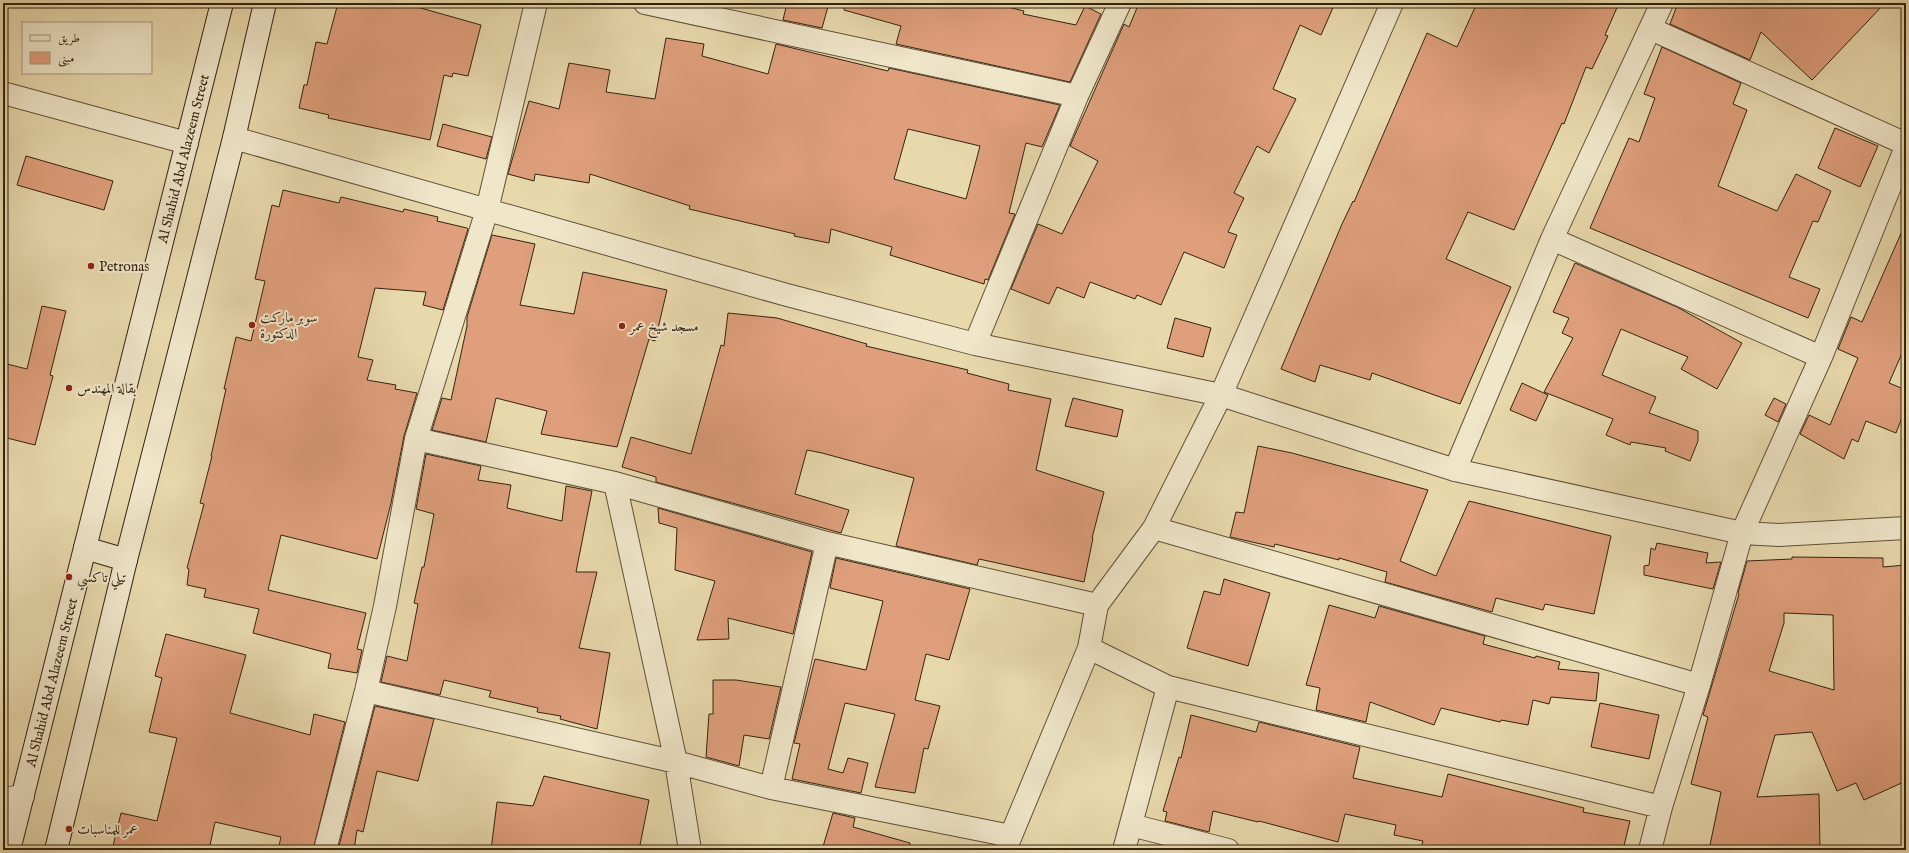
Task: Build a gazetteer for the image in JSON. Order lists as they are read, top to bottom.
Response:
{
  "streets": {
    "street": ["Al Shahid Abd Alazeem Street"]
  },
  "places": [
    "Petronas",
    "سوبر ماركت الدكتورة",
    "مسجد شيخ عمر",
    "بقالة المهندس",
    "تيلي تاكسي",
    "عمر للمناسبات"
  ],
  "legend": ["طريق", "مبنى"]
}
